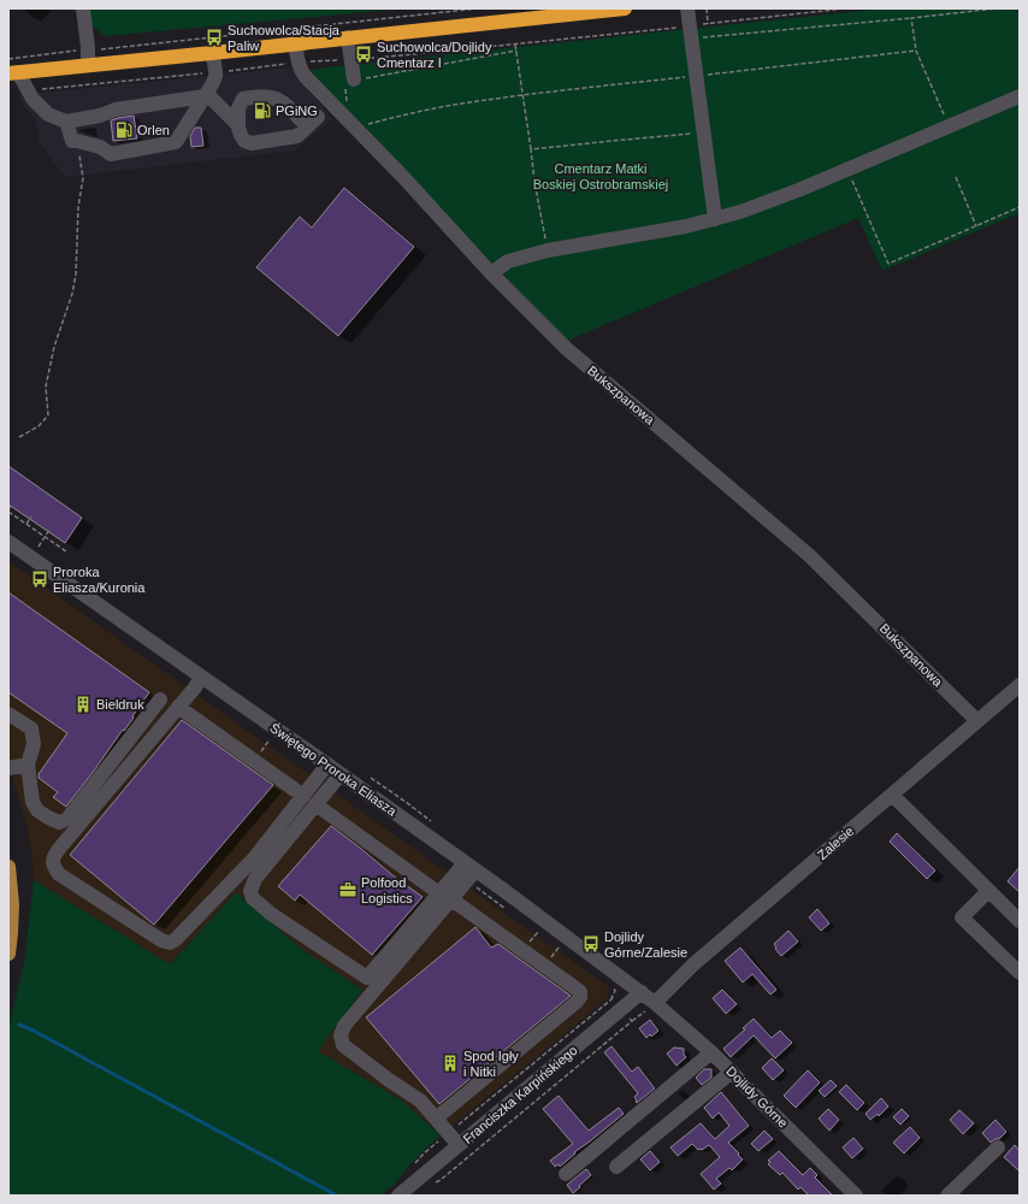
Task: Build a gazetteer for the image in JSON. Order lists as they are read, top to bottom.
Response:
{
  "streets": {
    "street": [
      "Bukszpanowa",
      "Świętego Proroka Eliasza",
      "Zalesie",
      "Franciszka Karpińskiego",
      "Dojlidy Górne"
    ]
  },
  "crossings": [
    ["Bukszpanowa", "Zalesie"],
    ["Świętego Proroka Eliasza", "Zalesie"],
    ["Świętego Proroka Eliasza", "Franciszka Karpińskiego"],
    ["Świętego Proroka Eliasza", "Dojlidy Górne"],
    ["Zalesie", "Dojlidy Górne"]
  ],
  "parks": ["Cmentarz Matki Boskiej Ostrobramskiej"],
  "places": {
    "bus stop": [
      "Suchowolca/Stacja Paliw",
      "Suchowolca/Dojlidy Cmentarz I",
      "Proroka Eliasza/Kuronia",
      "Dojlidy Górne/Zalesie"
    ],
    "fuel station": ["PGiNG", "Orlen"],
    "building": ["Bieldruk", "Spod Igły i Nitki"],
    "office": ["Polfood Logistics"]
  }
}
